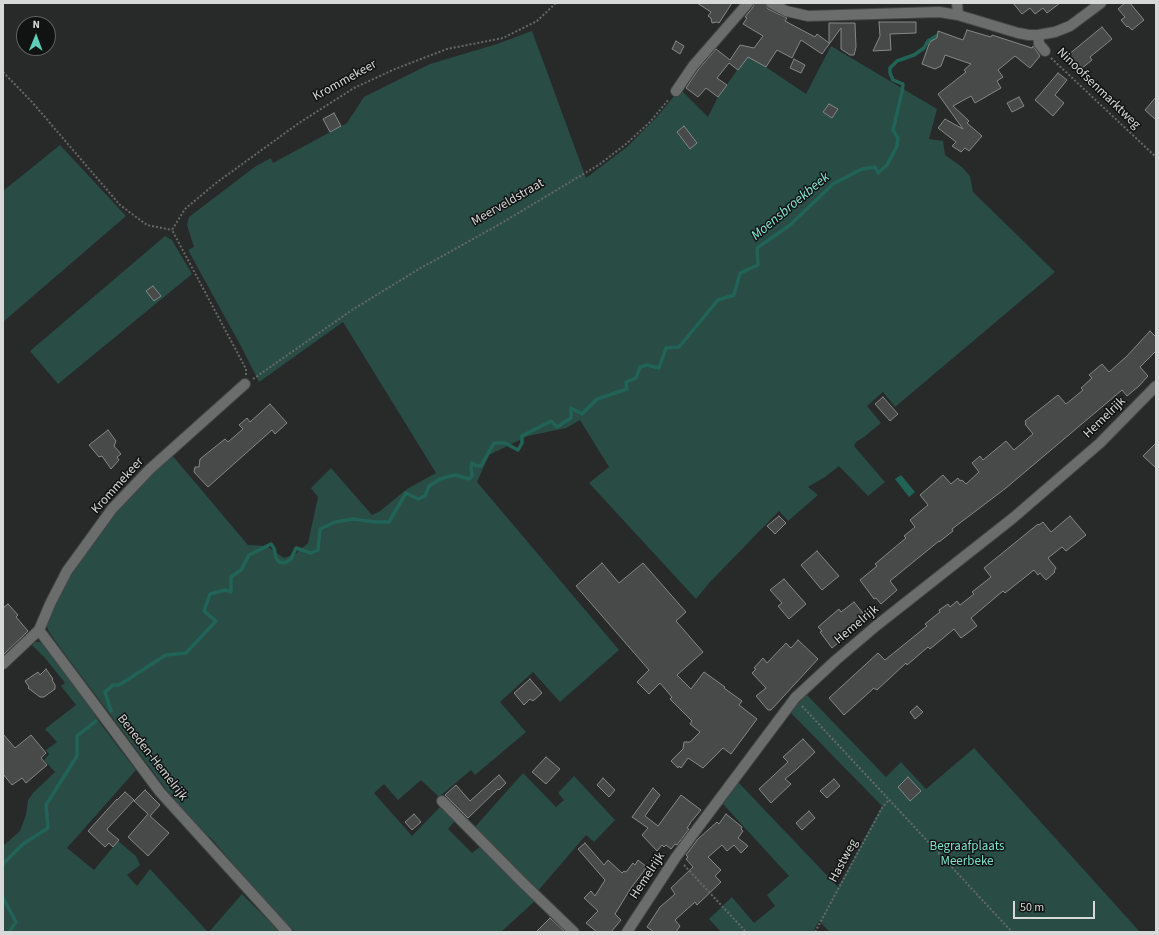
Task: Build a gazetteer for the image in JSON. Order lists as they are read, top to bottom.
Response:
{
  "streets": {
    "street": ["Krommekeer", "Hemelrijk", "Beneden-Hemelrijk"],
    "path": ["Ninoofsenmarktweg", "Meerveldstraat", "Hastweg"]
  },
  "crossings": [
    ["Krommekeer", "Meerveldstraat"],
    ["Krommekeer", "Beneden-Hemelrijk"]
  ],
  "water": ["Moensbroekbeek"],
  "parks": ["Begraafplaats Meerbeke"],
  "scale_bar": "50 m",
  "north": "top"
}
